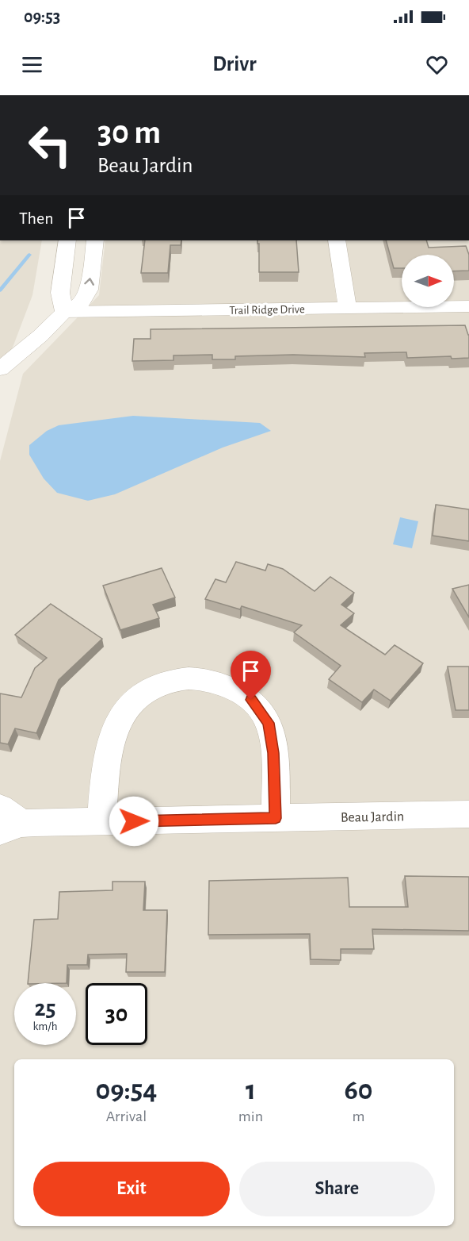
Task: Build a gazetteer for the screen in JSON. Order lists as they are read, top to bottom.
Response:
{
  "streets": {
    "street": ["Trail Ridge Drive", "Beau Jardin"]
  },
  "north": "right",
  "page": {
    "status": "09:53",
    "header": "Drivr",
    "turn": ["30 m", "Beau Jardin"],
    "then": "Then",
    "speed": "25 km/h",
    "limit": "30",
    "eta": [
      "09:54",
      "Arrival",
      "1",
      "min",
      "60",
      "m"
    ],
    "buttons": ["Exit", "Share"]
  }
}
